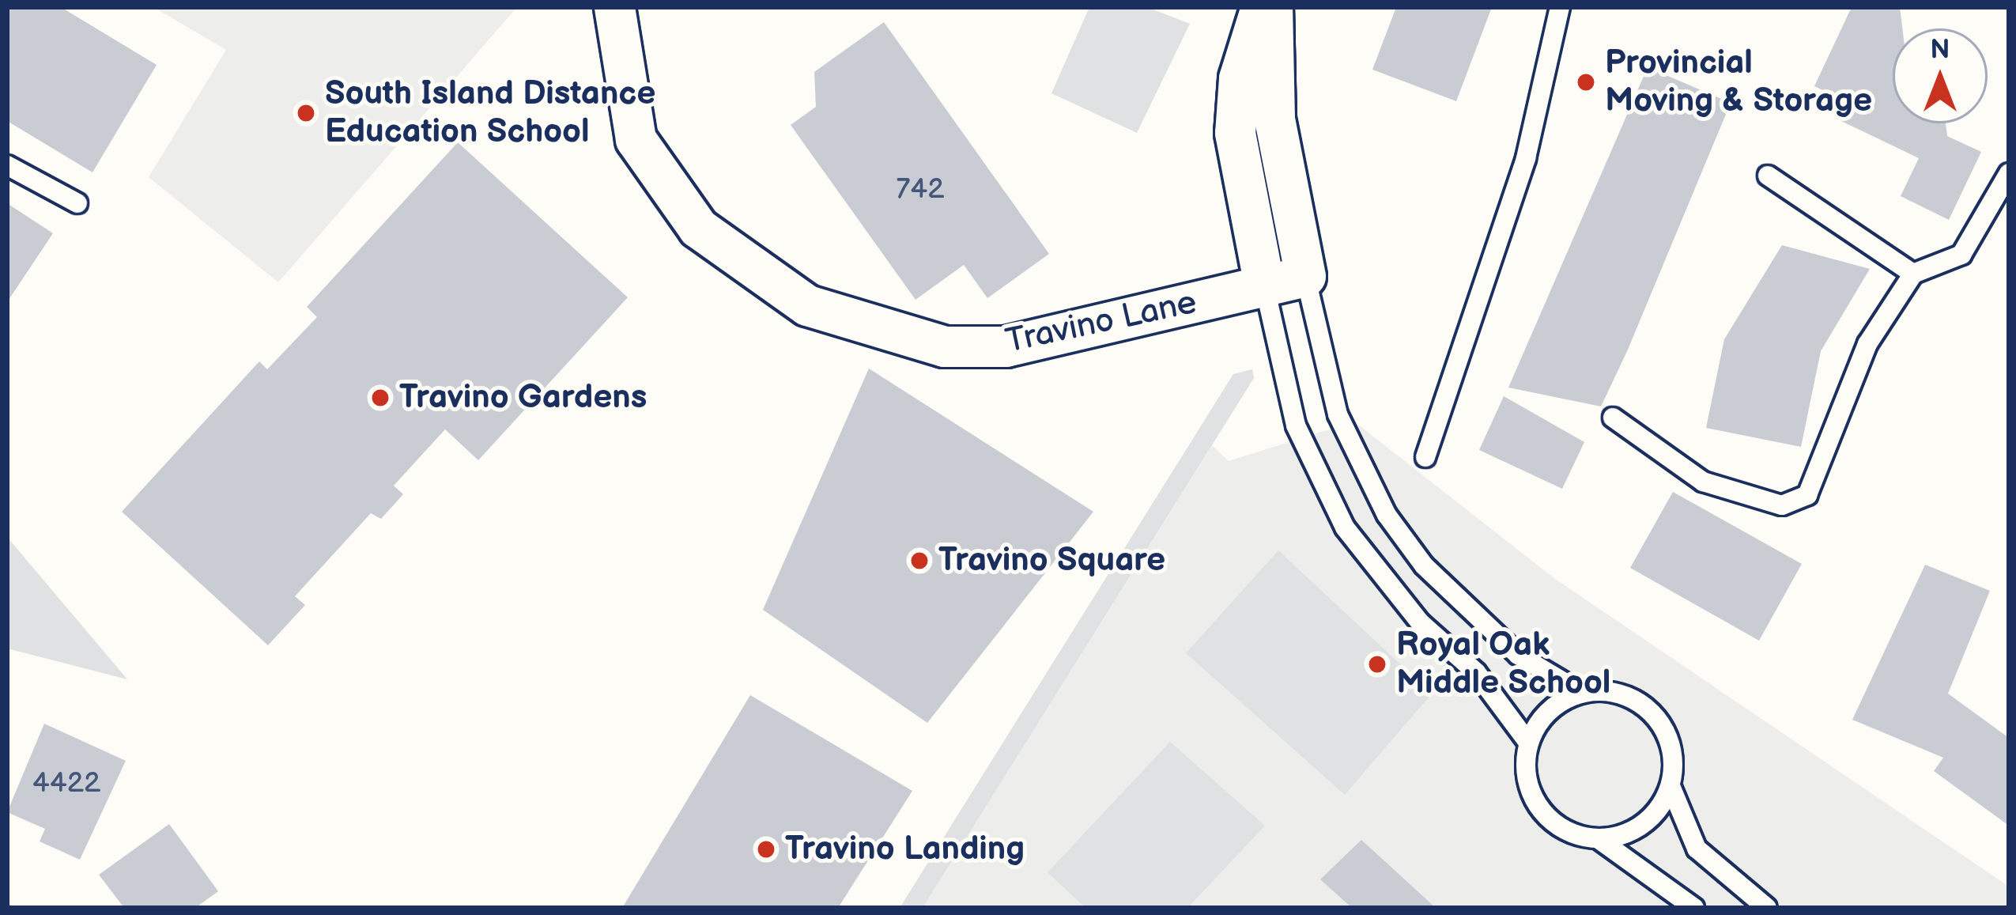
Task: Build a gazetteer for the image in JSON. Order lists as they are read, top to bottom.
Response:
{
  "streets": {
    "street": ["Travino Lane"]
  },
  "places": [
    "Provincial Moving & Storage",
    "South Island Distance Education School",
    "Travino Gardens",
    "Travino Square",
    "Royal Oak Middle School",
    "Travino Landing"
  ],
  "house_numbers": ["742", "4422"],
  "north": "top"
}
